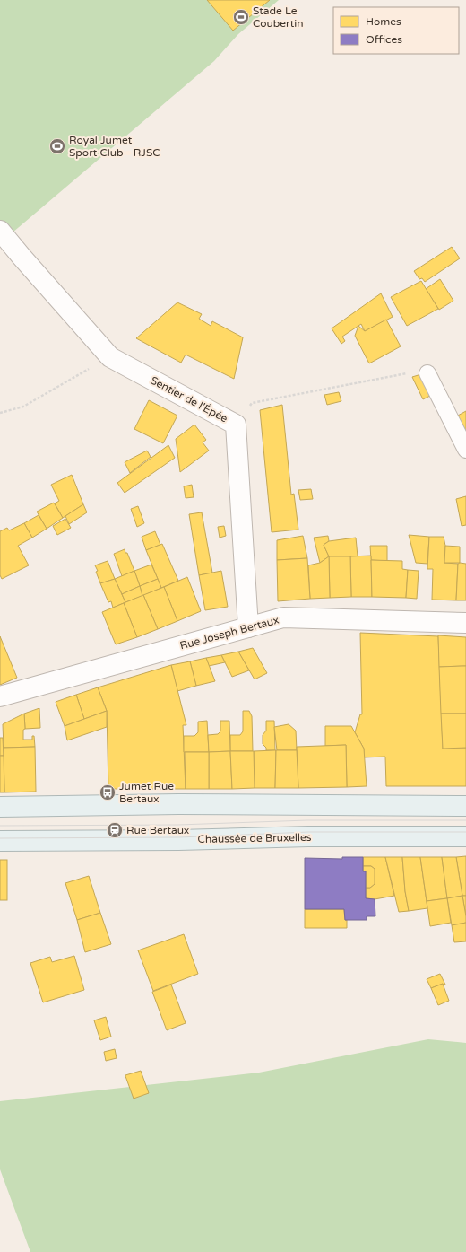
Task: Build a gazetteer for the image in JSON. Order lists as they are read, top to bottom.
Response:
{
  "streets": {
    "main road": ["Chaussée de Bruxelles"],
    "street": ["Sentier de l'Épée", "Rue Joseph Bertaux"]
  },
  "crossings": [
    ["Sentier de l'Épée", "Rue Joseph Bertaux"]
  ],
  "places": {
    "sports": ["Stade Le Coubertin", "Royal Jumet Sport Club - RJSC"],
    "bus stop": ["Jumet Rue Bertaux"],
    "station": ["Rue Bertaux"]
  },
  "legend": ["Homes", "Offices"]
}
